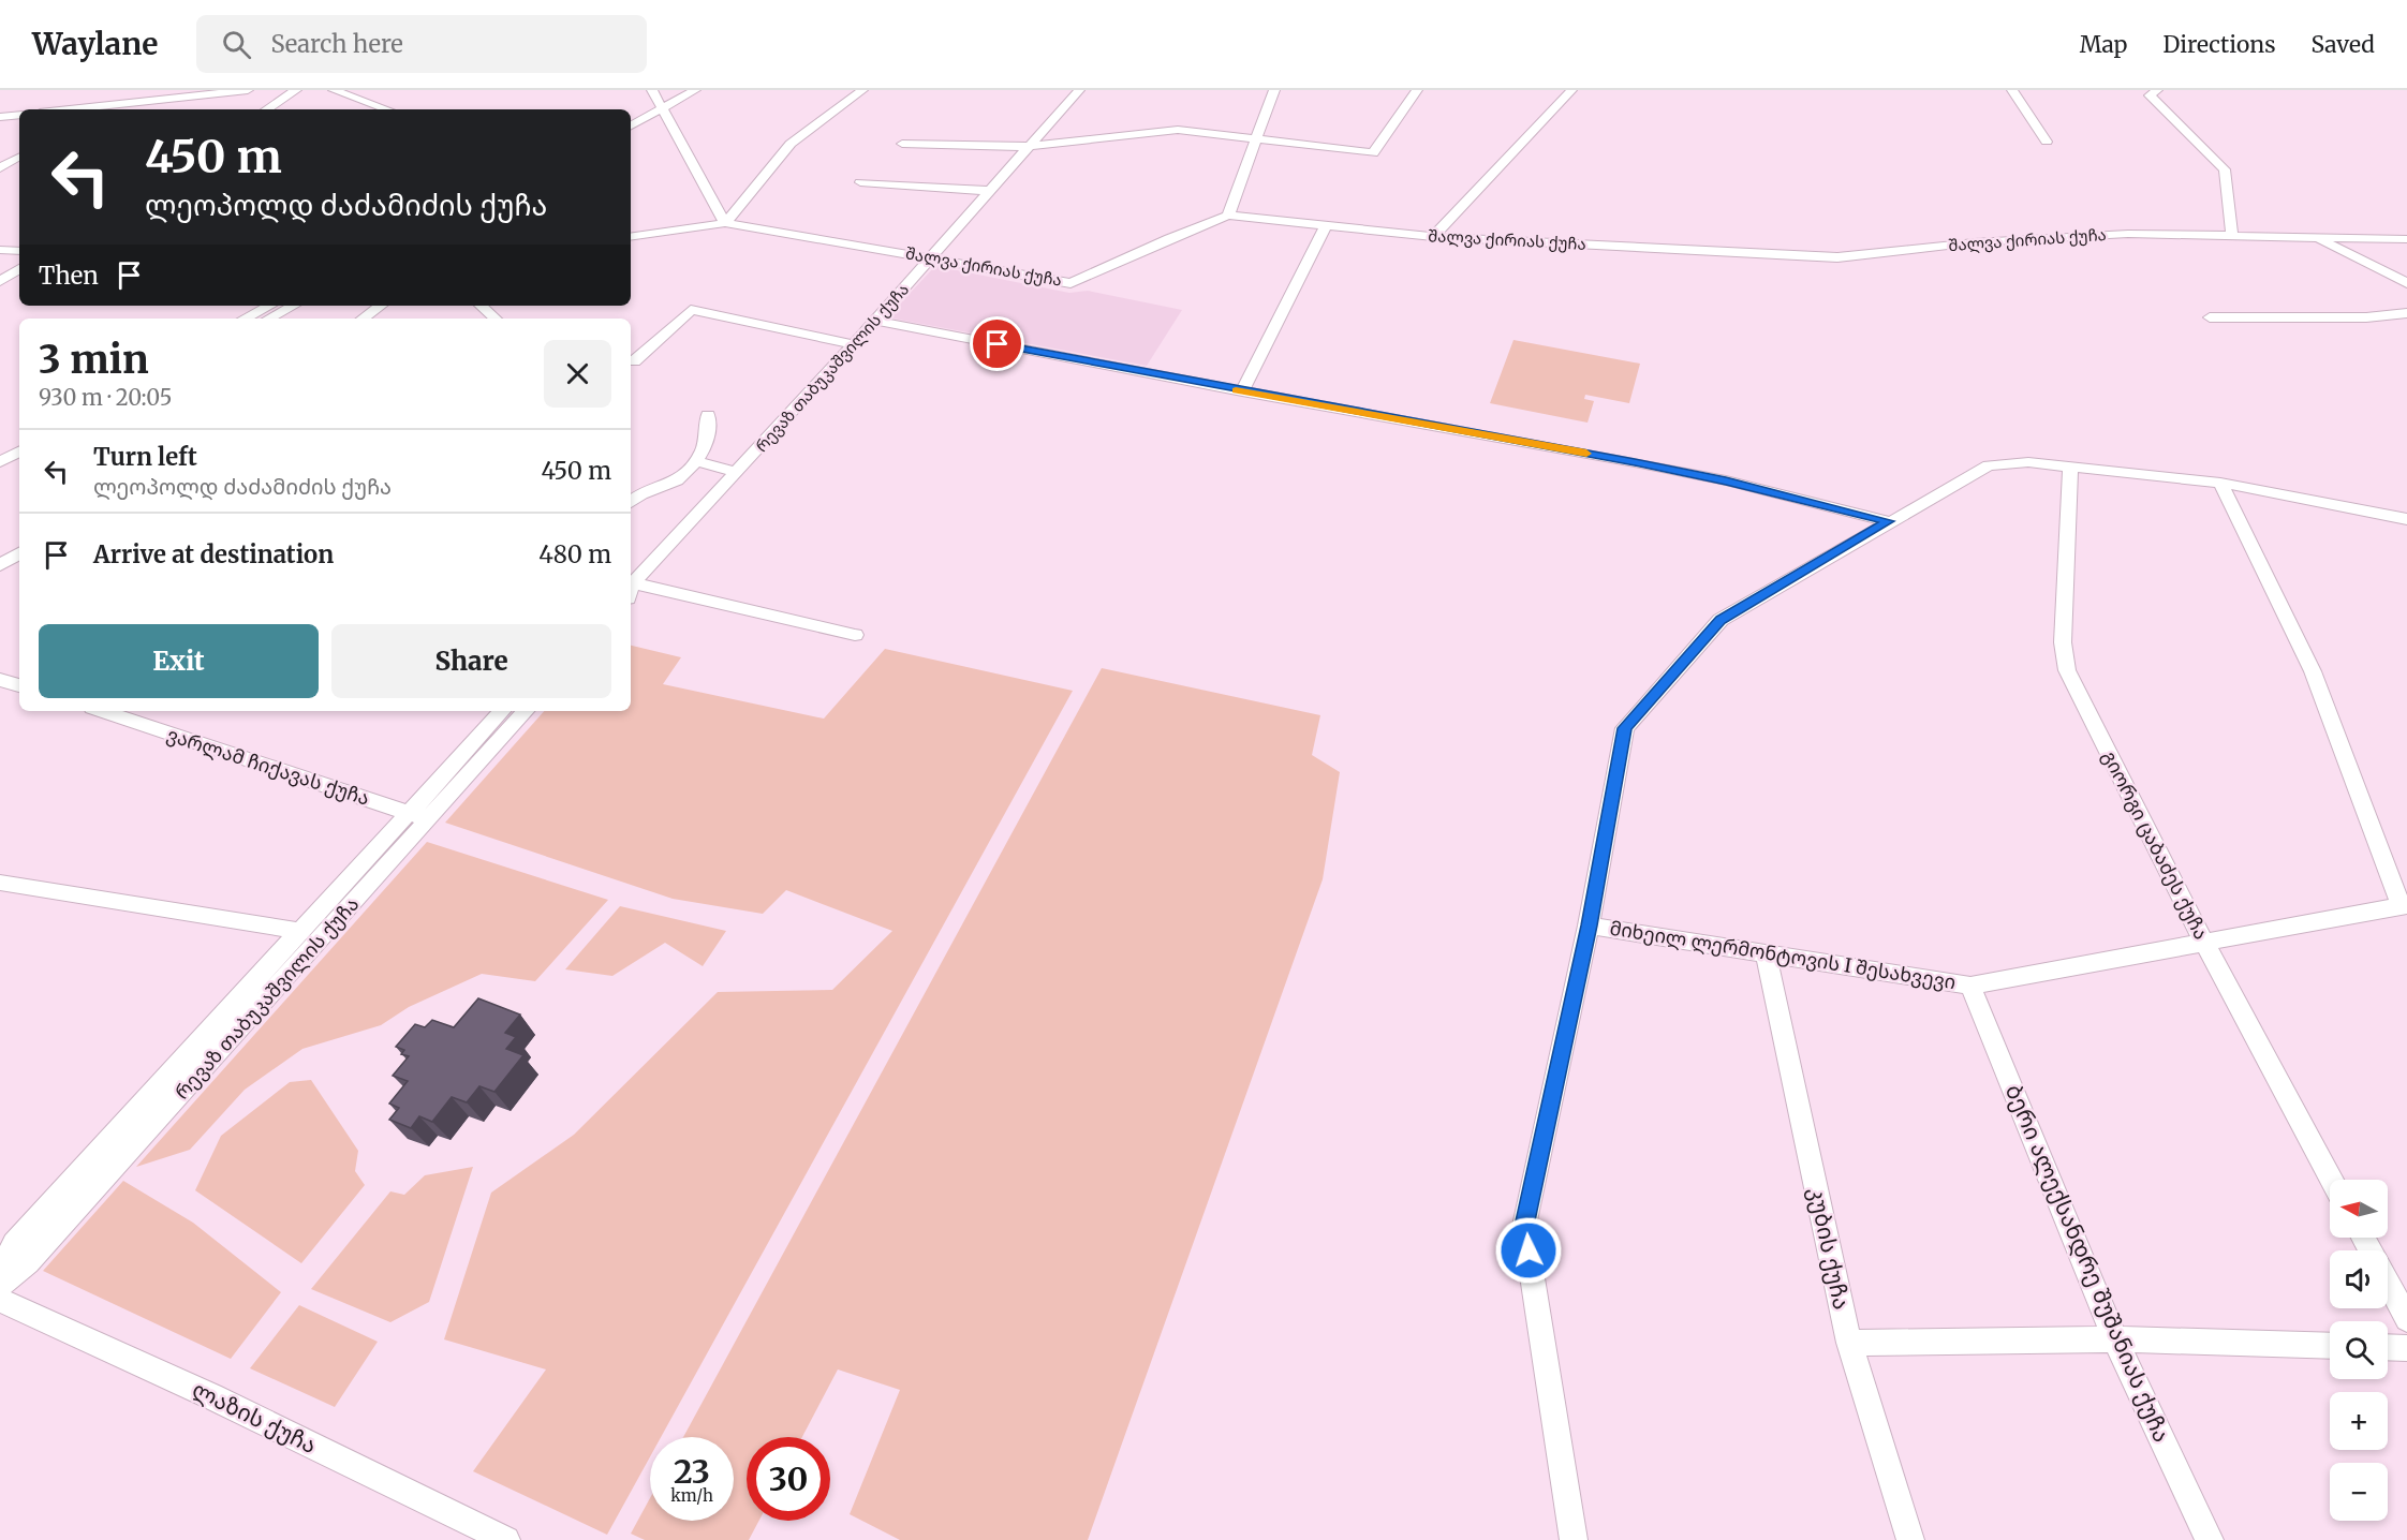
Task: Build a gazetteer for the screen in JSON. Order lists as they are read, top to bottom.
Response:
{
  "streets": {
    "street": [
      "შალვა ქირიას ქუჩა",
      "რევაზ თაბუკაშვილის ქუჩა",
      "ვარლამ ჩიქავას ქუჩა",
      "გიორგი ცაბაძეს ქუჩა",
      "მიხეილ ლერმონტოვის I შესახვევი",
      "კუბის ქუჩა",
      "ბერი ალექსანდრე შუშანიას ქუჩა",
      "ლაზის ქუჩა"
    ]
  },
  "crossings": [
    ["შალვა ქირიას ქუჩა", "რევაზ თაბუკაშვილის ქუჩა"],
    ["რევაზ თაბუკაშვილის ქუჩა", "ვარლამ ჩიქავას ქუჩა"],
    ["გიორგი ცაბაძეს ქუჩა", "მიხეილ ლერმონტოვის I შესახვევი"],
    ["მიხეილ ლერმონტოვის I შესახვევი", "კუბის ქუჩა"],
    ["მიხეილ ლერმონტოვის I შესახვევი", "ბერი ალექსანდრე შუშანიას ქუჩა"]
  ],
  "north": "left",
  "page": {
    "header": "Waylane",
    "search": "Search here",
    "nav": ["Map", "Directions", "Saved"],
    "turn": ["450 m", "ლეოპოლდ ძაძამიძის ქუჩა"],
    "then": "Then",
    "heading": ["3 min", "930 m · 20:05"],
    "list": [
      {
        "name": "Turn left",
        "note": "ლეოპოლდ ძაძამიძის ქუჩა",
        "value": "450 m"
      },
      {
        "name": "Arrive at destination",
        "value": "480 m"
      }
    ],
    "buttons": ["Exit", "Share"],
    "map_buttons": ["+", "−"],
    "speed": "23 km/h",
    "limit": "30"
  }
}
